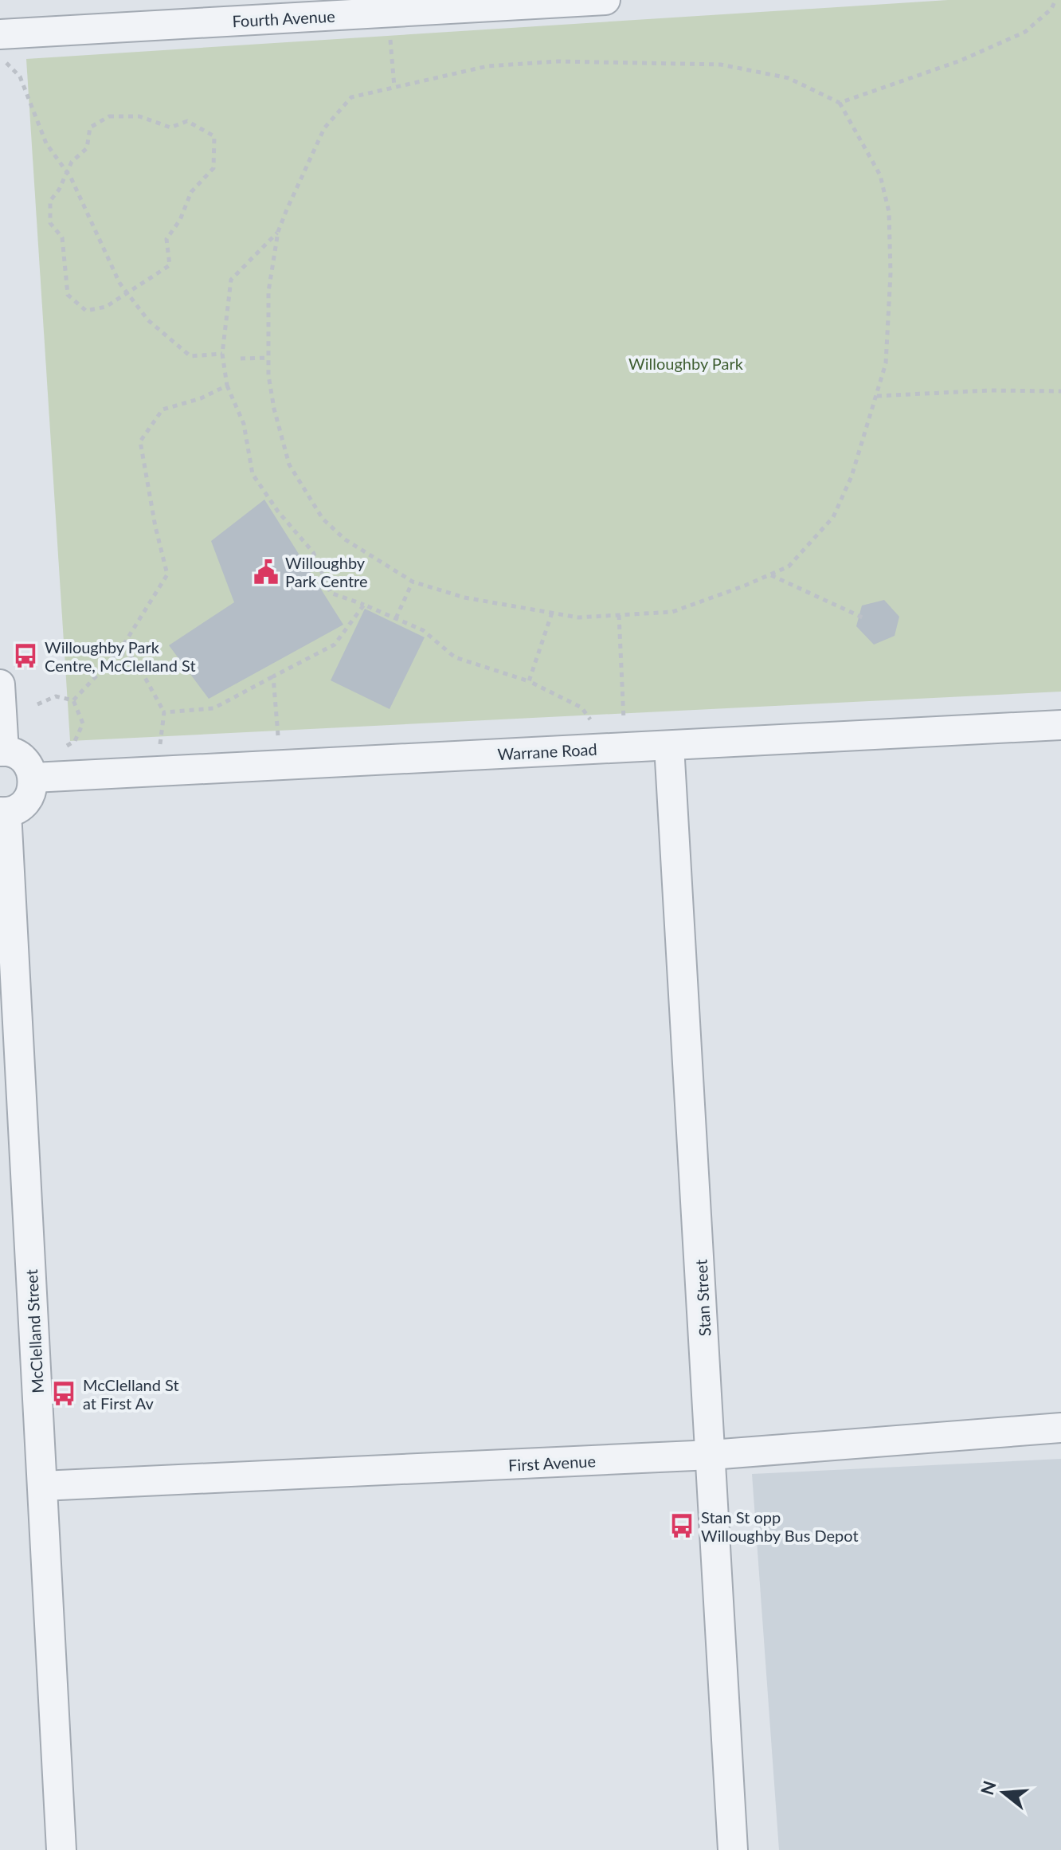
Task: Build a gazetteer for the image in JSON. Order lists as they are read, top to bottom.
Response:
{
  "streets": {
    "street": [
      "Fourth Avenue",
      "Warrane Road",
      "Stan Street",
      "McClelland Street",
      "First Avenue"
    ]
  },
  "crossings": [
    ["Warrane Road", "Stan Street"],
    ["Stan Street", "First Avenue"],
    ["McClelland Street", "First Avenue"]
  ],
  "parks": ["Willoughby Park"],
  "places": {
    "public building": ["Willoughby Park Centre"],
    "bus stop": ["Willoughby Park Centre, McClelland St", "McClelland St at First Av", "Stan St opp Willoughby Bus Depot"]
  },
  "north": "left"
}
